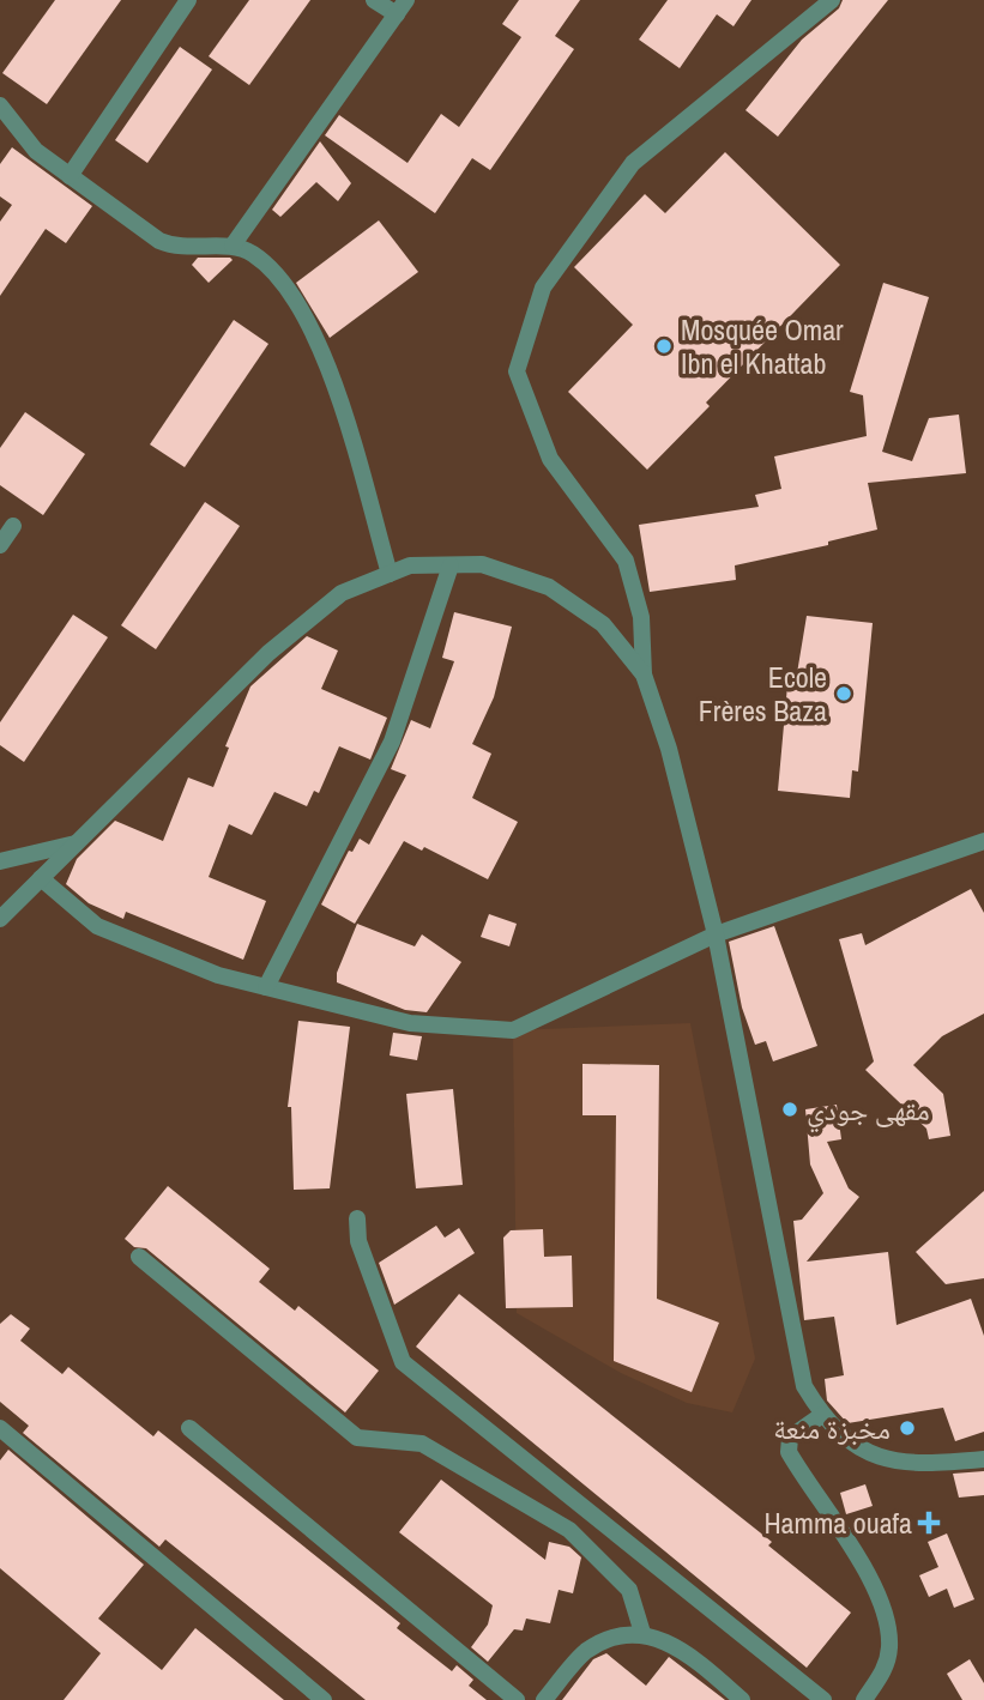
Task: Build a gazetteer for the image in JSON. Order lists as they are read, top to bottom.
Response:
{
  "places": {
    "other": [
      "Mosquée Omar Ibn el Khattab",
      "Ecole Frères Baza",
      "مقهى جودي",
      "مخبزة منعة"
    ],
    "health": ["Hamma ouafa"]
  }
}
